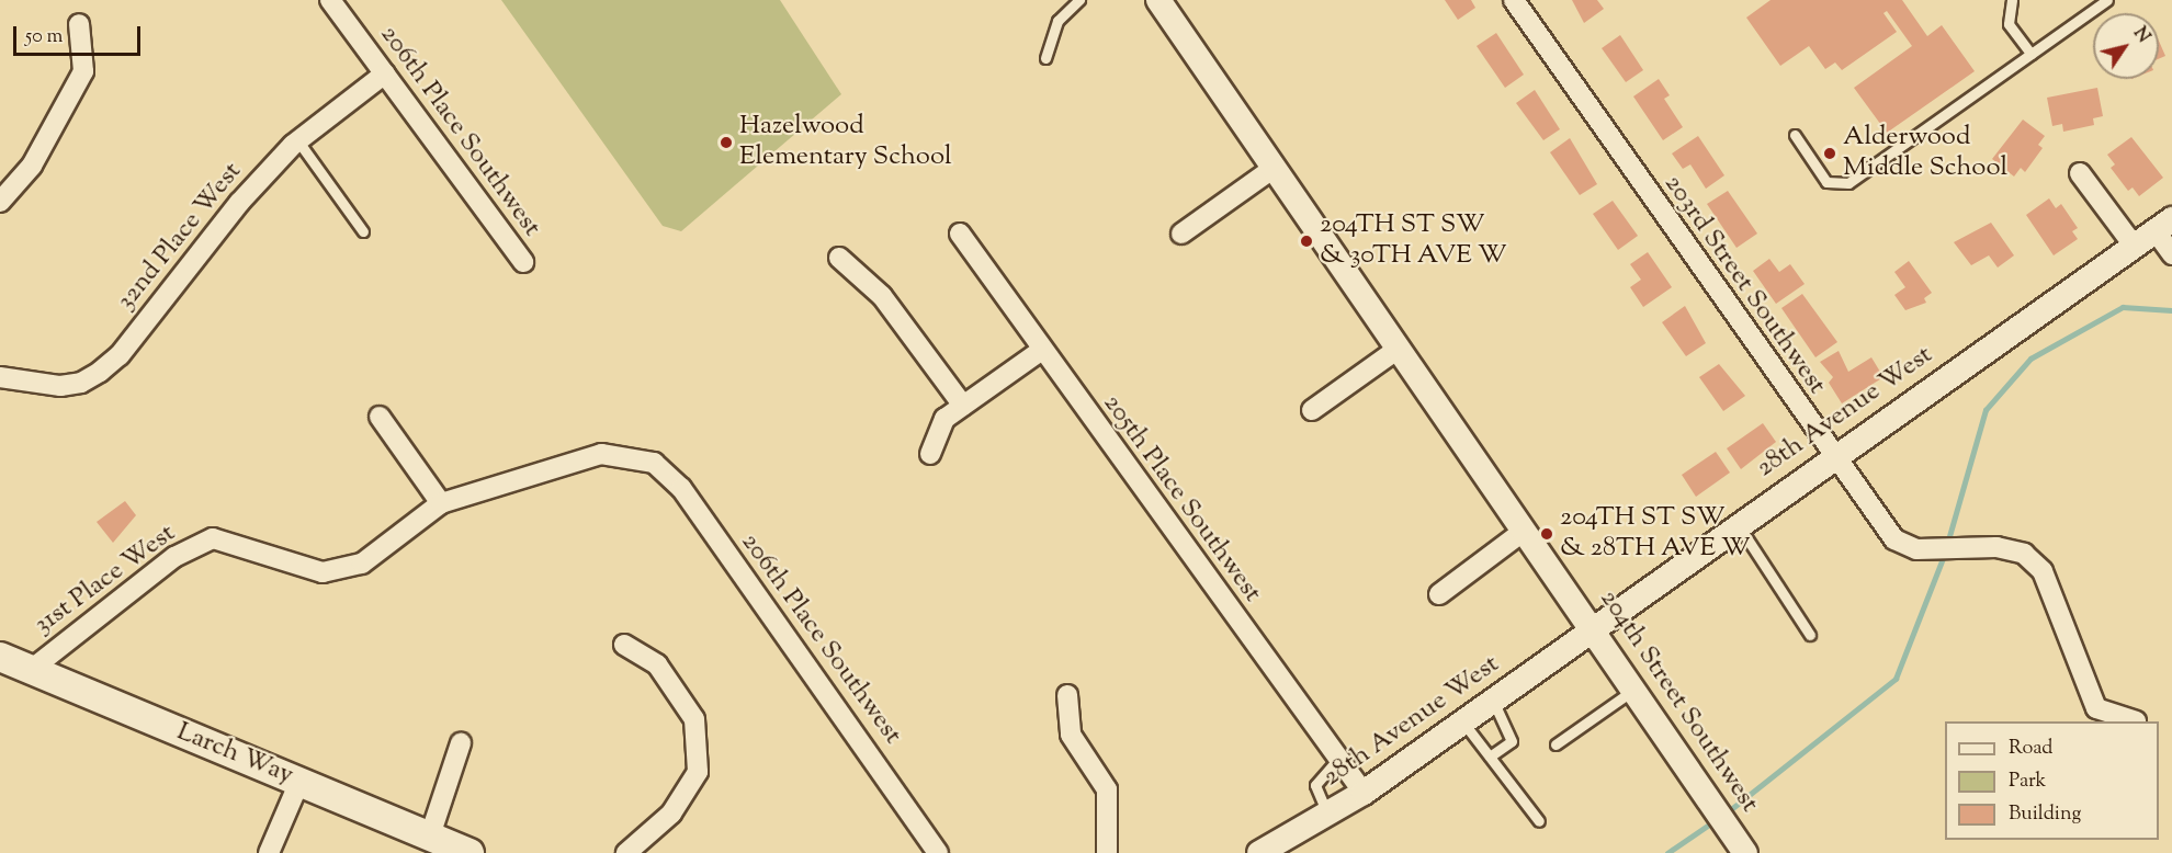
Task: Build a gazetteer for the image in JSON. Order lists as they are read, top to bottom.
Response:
{
  "streets": {
    "main road": ["Larch Way"],
    "street": [
      "206th Place Southwest",
      "32nd Place West",
      "203rd Street Southwest",
      "28th Avenue West",
      "205th Place Southwest",
      "31st Place West",
      "204th Street Southwest"
    ]
  },
  "crossings": [
    ["206th Place Southwest", "32nd Place West"],
    ["206th Place Southwest", "31st Place West"],
    ["203rd Street Southwest", "28th Avenue West"],
    ["28th Avenue West", "205th Place Southwest"],
    ["28th Avenue West", "204th Street Southwest"],
    ["31st Place West", "Larch Way"]
  ],
  "places": [
    "Hazelwood Elementary School",
    "Alderwood Middle School",
    "204TH ST SW & 30TH AVE W",
    "204TH ST SW & 28TH AVE W"
  ],
  "legend": ["Road", "Park", "Building"],
  "scale_bar": "50 m",
  "north": "top right"
}
